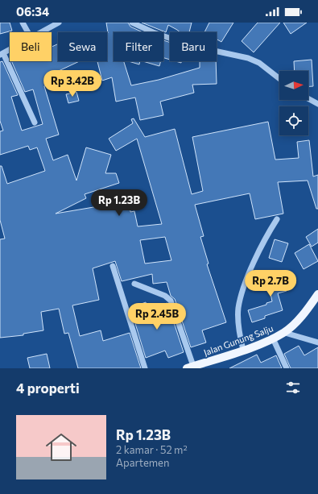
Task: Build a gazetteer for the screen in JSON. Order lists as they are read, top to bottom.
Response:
{
  "streets": {
    "main road": ["Jalan Gunung Salju"]
  },
  "north": "right",
  "page": {
    "status": "06:34",
    "chip": [
      "Beli",
      "Sewa",
      "Filter",
      "Baru"
    ],
    "price": [
      "Rp 3.42B",
      "Rp 1.23B",
      "Rp 2.7B",
      "Rp 2.45B"
    ],
    "heading": "4 properti",
    "list": [
      {
        "name": "Rp 1.23B",
        "note": "2 kamar · 52 m² · Apartemen"
      }
    ]
  }
}
